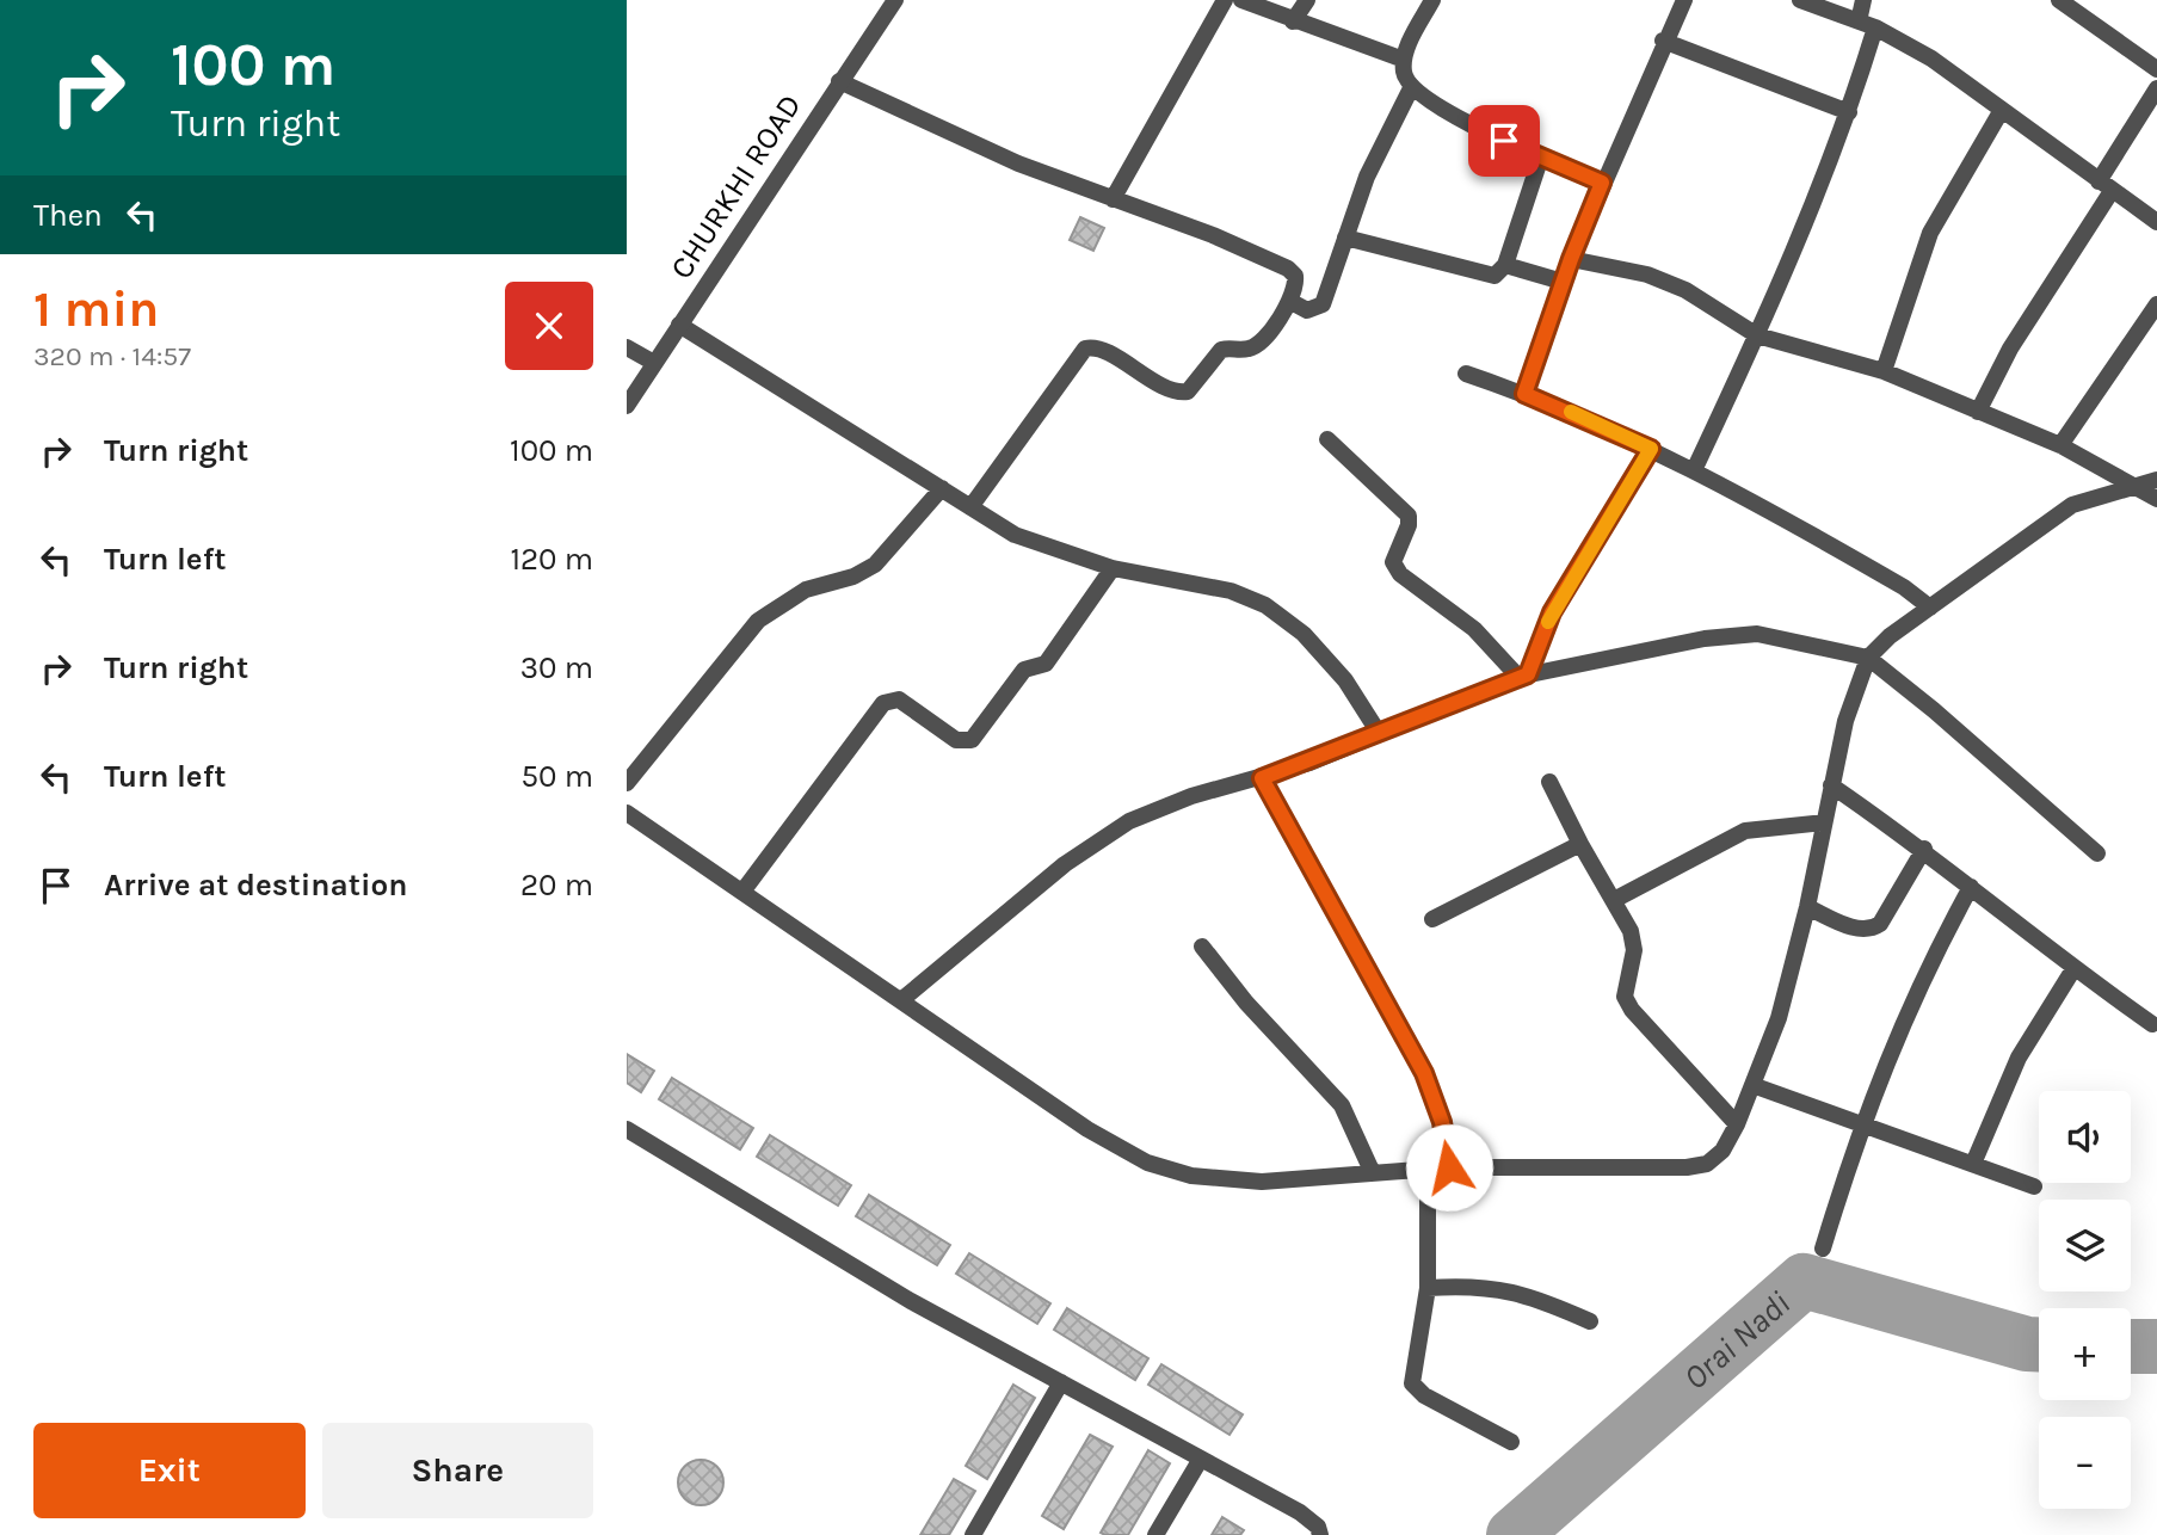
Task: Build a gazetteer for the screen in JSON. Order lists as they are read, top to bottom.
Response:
{
  "streets": {
    "street": ["CHURKHI ROAD"]
  },
  "water": ["Orai Nadi"],
  "page": {
    "turn": ["100 m", "Turn right"],
    "then": "Then",
    "heading": ["1 min", "320 m · 14:57"],
    "list": [
      {
        "name": "Turn right",
        "value": "100 m"
      },
      {
        "name": "Turn left",
        "value": "120 m"
      },
      {
        "name": "Turn right",
        "value": "30 m"
      },
      {
        "name": "Turn left",
        "value": "50 m"
      },
      {
        "name": "Arrive at destination",
        "value": "20 m"
      }
    ],
    "map_buttons": ["+", "−"],
    "buttons": ["Exit", "Share"]
  }
}
